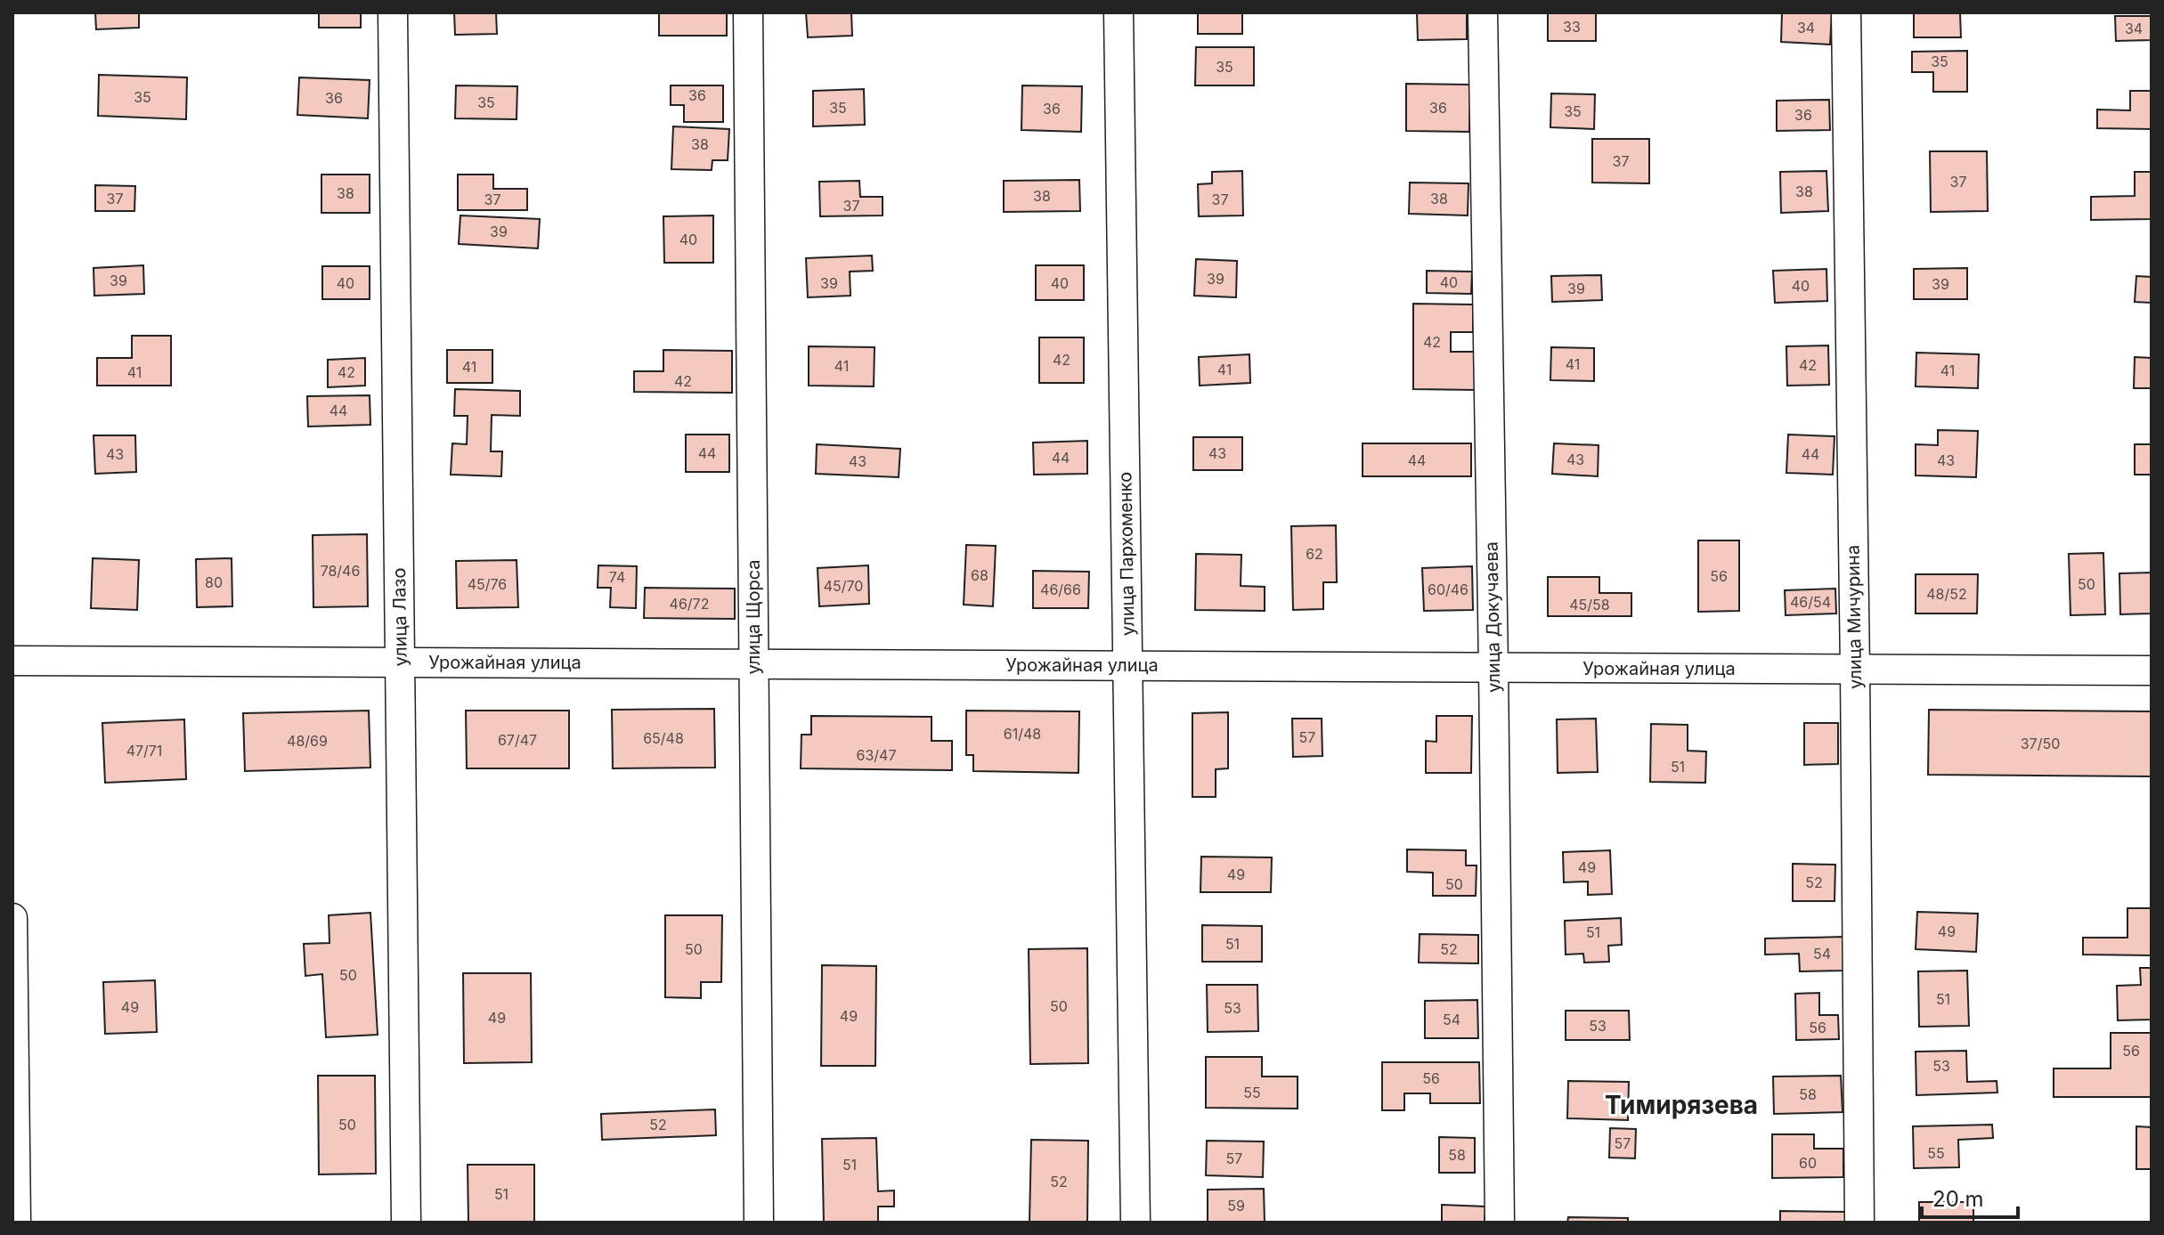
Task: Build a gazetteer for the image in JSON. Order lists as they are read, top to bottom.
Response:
{
  "streets": {
    "street": [
      "улица Пархоменко",
      "улица Лазо",
      "улица Щорса",
      "улица Докучаева",
      "улица Мичурина",
      "Урожайная улица"
    ]
  },
  "crossings": [
    ["улица Пархоменко", "Урожайная улица"],
    ["улица Лазо", "Урожайная улица"],
    ["улица Щорса", "Урожайная улица"],
    ["улица Докучаева", "Урожайная улица"],
    ["улица Мичурина", "Урожайная улица"]
  ],
  "districts": ["Тимирязева"],
  "house_numbers": [
    "33",
    "34",
    "34",
    "35",
    "35",
    "36",
    "35",
    "36",
    "35",
    "35",
    "36",
    "36",
    "35",
    "36",
    "38",
    "37",
    "37",
    "38",
    "38",
    "38",
    "37",
    "38",
    "37",
    "37",
    "37",
    "39",
    "40",
    "39",
    "39",
    "40",
    "40",
    "39",
    "40",
    "39",
    "40",
    "39",
    "42",
    "42",
    "41",
    "42",
    "41",
    "41",
    "41",
    "41",
    "41",
    "42",
    "42",
    "44",
    "44",
    "43",
    "43",
    "44",
    "44",
    "43",
    "44",
    "43",
    "43",
    "62",
    "78/46",
    "68",
    "56",
    "74",
    "80",
    "45/76",
    "50",
    "45/70",
    "46/66",
    "60/46",
    "48/52",
    "46/54",
    "46/72",
    "45/58",
    "61/48",
    "57",
    "65/48",
    "67/47",
    "48/69",
    "37/50",
    "47/71",
    "63/47",
    "51",
    "49",
    "49",
    "52",
    "50",
    "49",
    "51",
    "51",
    "50",
    "52",
    "54",
    "50",
    "51",
    "50",
    "49",
    "53",
    "49",
    "49",
    "54",
    "53",
    "56",
    "56",
    "53",
    "56",
    "55",
    "58",
    "50",
    "52",
    "57",
    "55",
    "58",
    "57",
    "60",
    "51",
    "52",
    "51",
    "59"
  ],
  "scale_bar": "20 m"
}
